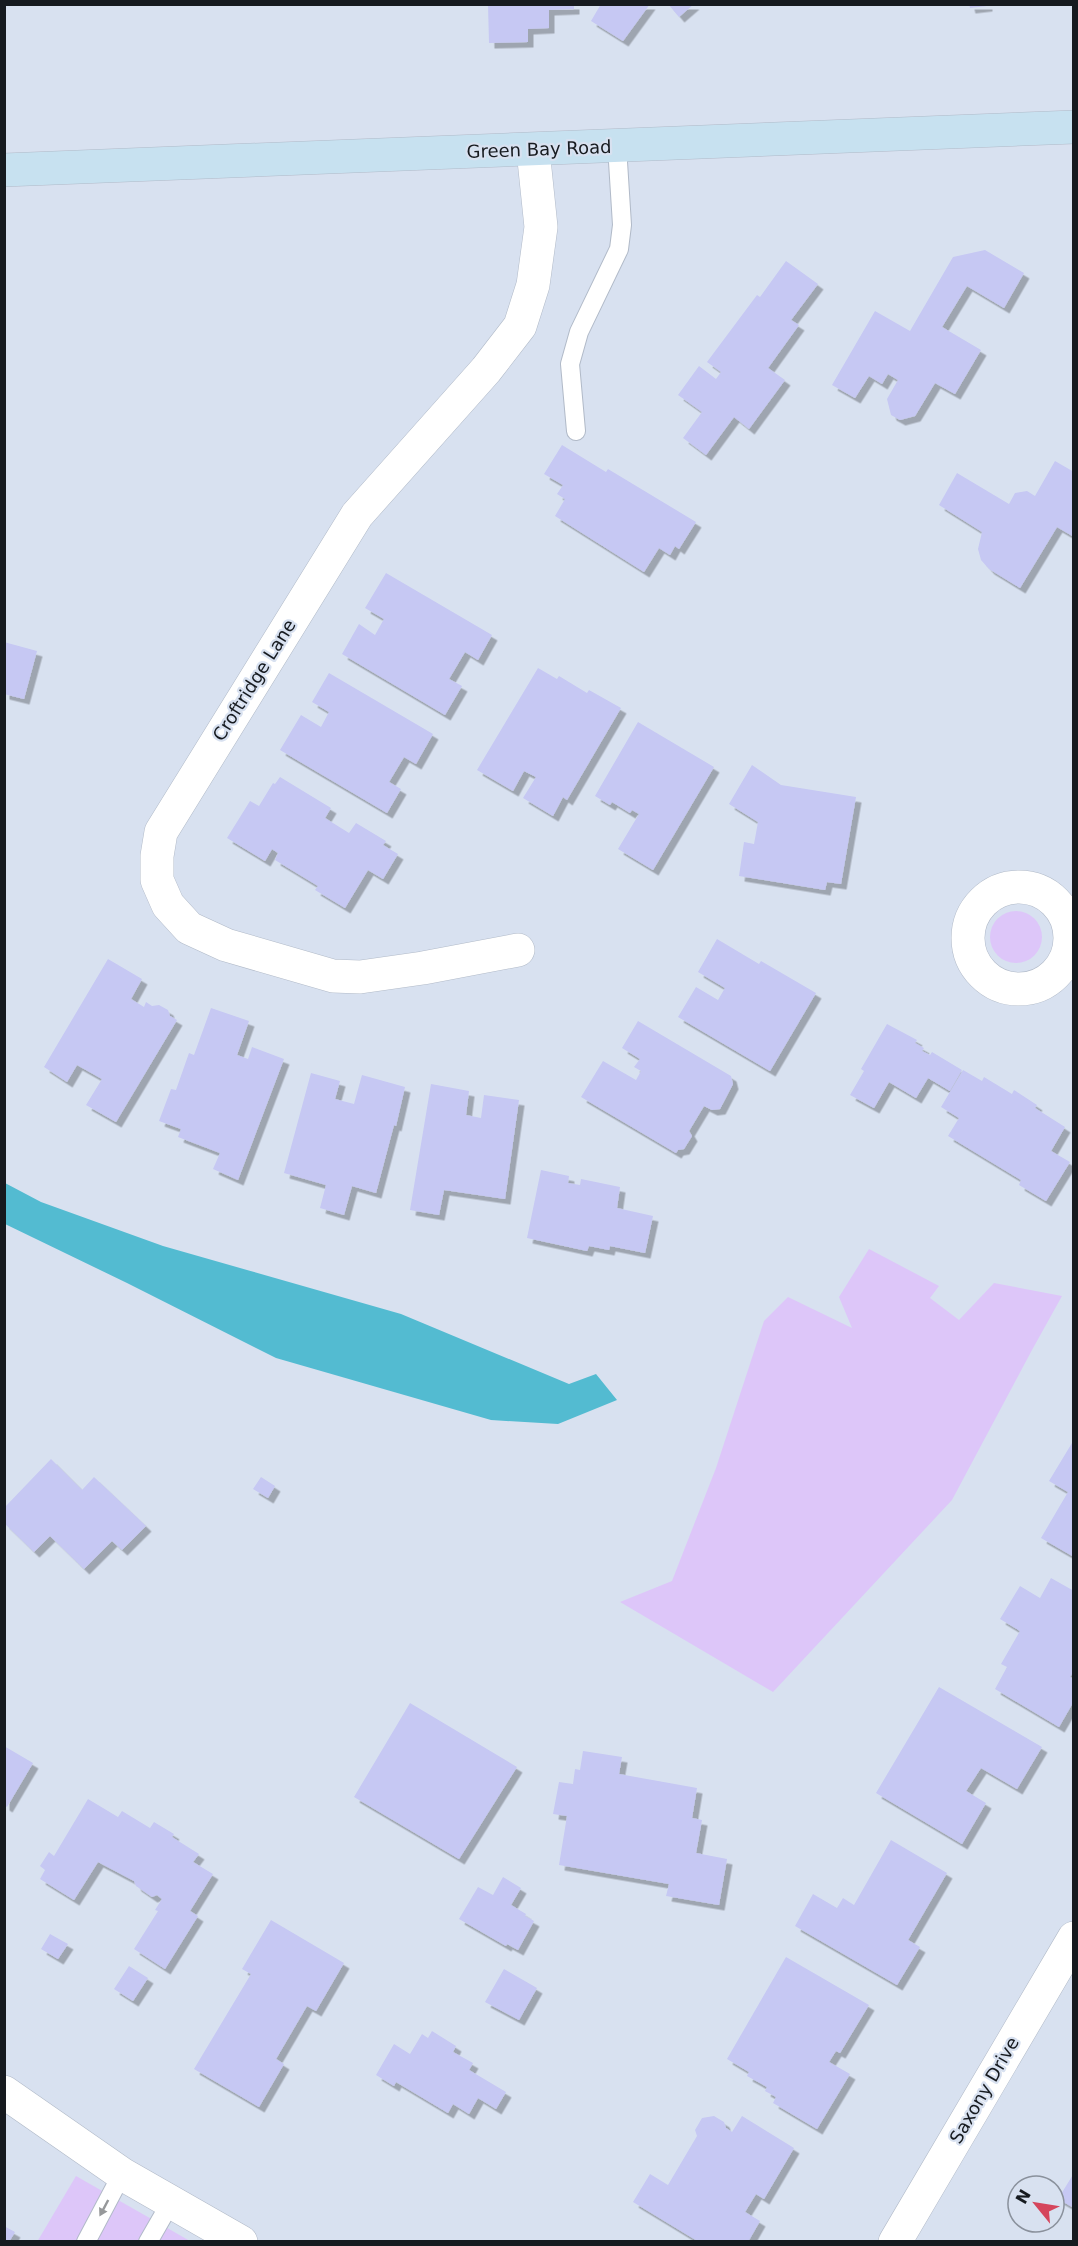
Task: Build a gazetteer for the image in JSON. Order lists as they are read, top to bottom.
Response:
{
  "streets": {
    "main road": ["Green Bay Road"],
    "street": ["Croftridge Lane", "Saxony Drive"]
  },
  "crossings": [
    ["Green Bay Road", "Croftridge Lane"]
  ],
  "north": "top left"
}
